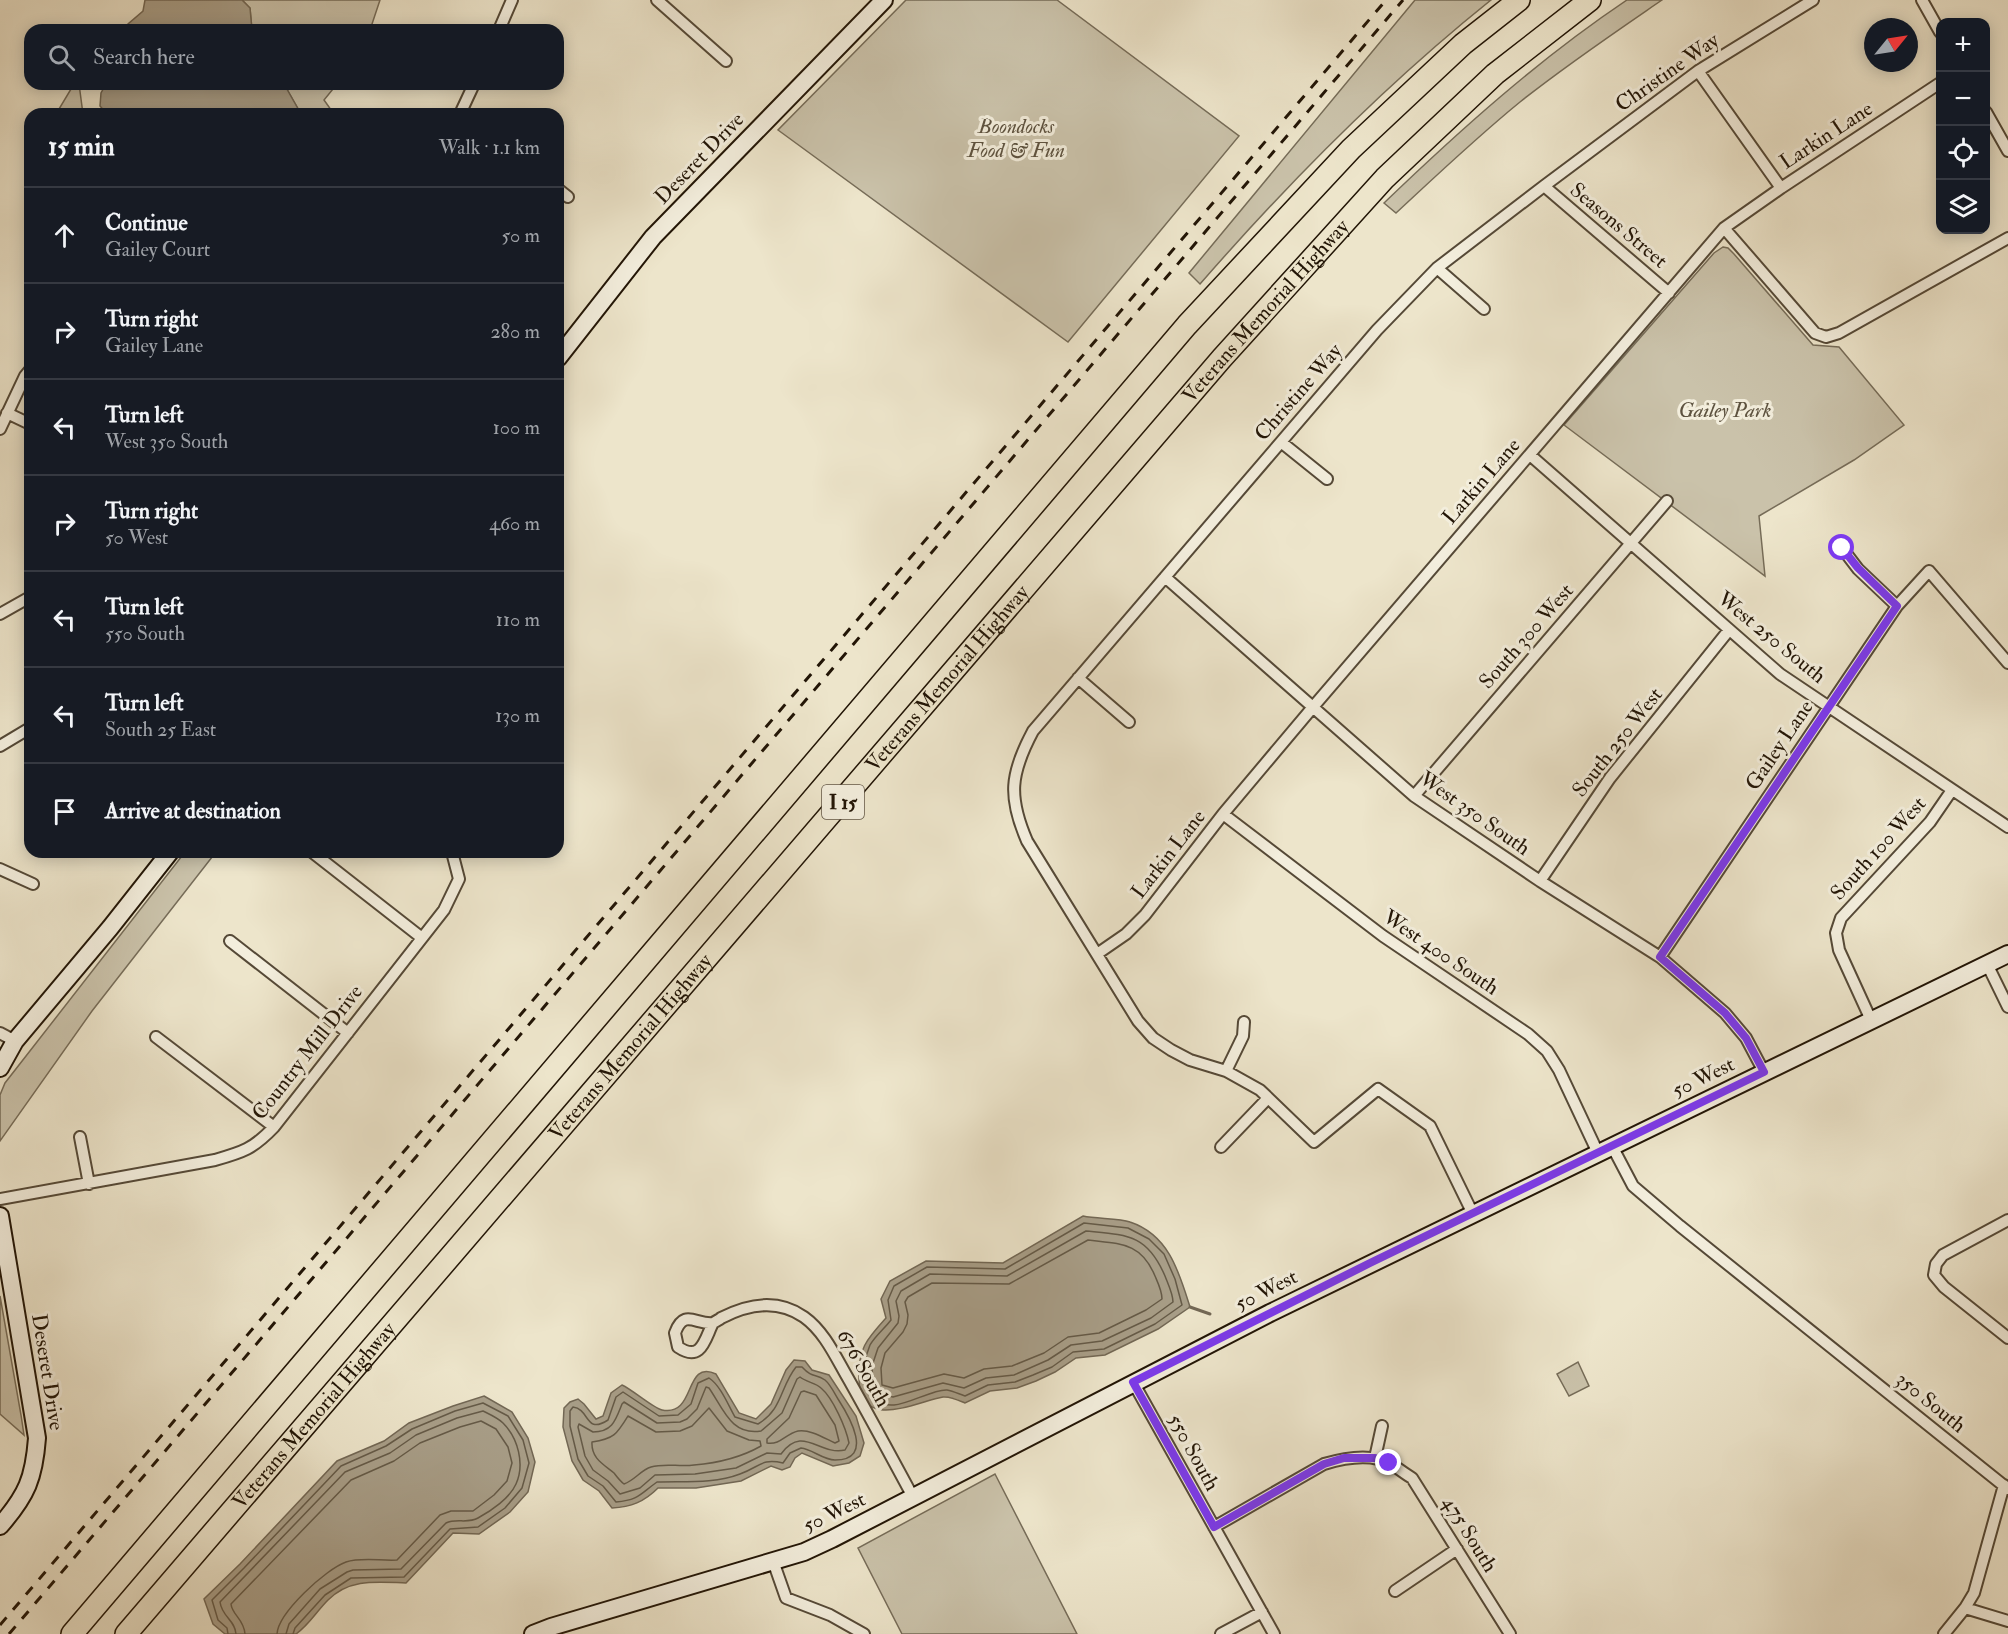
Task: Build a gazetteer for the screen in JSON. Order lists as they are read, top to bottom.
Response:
{
  "streets": {
    "highway": ["Veterans Memorial Highway", "I 15"],
    "street": [
      "Christine Way",
      "Larkin Lane",
      "Deseret Drive",
      "Seasons Street",
      "South 300 West",
      "West 250 South",
      "South 250 West",
      "Gailey Lane",
      "West 350 South",
      "South 100 West",
      "West 400 South",
      "Country Mill Drive",
      "50 West",
      "676 South",
      "350 South",
      "550 South",
      "475 South"
    ]
  },
  "crossings": [
    ["Christine Way", "Larkin Lane"],
    ["Christine Way", "Seasons Street"],
    ["Christine Way", "West 350 South"],
    ["Christine Way", "50 West"],
    ["Larkin Lane", "Seasons Street"],
    ["Larkin Lane", "West 250 South"],
    ["Larkin Lane", "West 350 South"],
    ["Larkin Lane", "West 400 South"],
    ["South 300 West", "West 250 South"],
    ["South 300 West", "West 350 South"],
    ["West 250 South", "South 250 West"],
    ["West 250 South", "Gailey Lane"],
    ["West 250 South", "South 100 West"],
    ["South 250 West", "West 350 South"],
    ["Gailey Lane", "West 350 South"],
    ["West 350 South", "50 West"],
    ["South 100 West", "50 West"],
    ["West 400 South", "50 West"],
    ["West 400 South", "350 South"],
    ["50 West", "676 South"],
    ["50 West", "350 South"],
    ["50 West", "550 South"],
    ["550 South", "475 South"]
  ],
  "parks": ["Boondocks Food & Fun", "Gailey Park"],
  "north": "top right",
  "page": {
    "map_buttons": ["+", "−"],
    "search": "Search here",
    "heading": ["15 min", "Walk · 1.1 km"],
    "list": [
      ["Continue", "Gailey Court", "50 m"],
      ["Turn right", "Gailey Lane", "280 m"],
      ["Turn left", "West 350 South", "100 m"],
      ["Turn right", "50 West", "460 m"],
      ["Turn left", "550 South", "110 m"],
      ["Turn left", "South 25 East", "130 m"],
      "Arrive at destination"
    ]
  }
}
